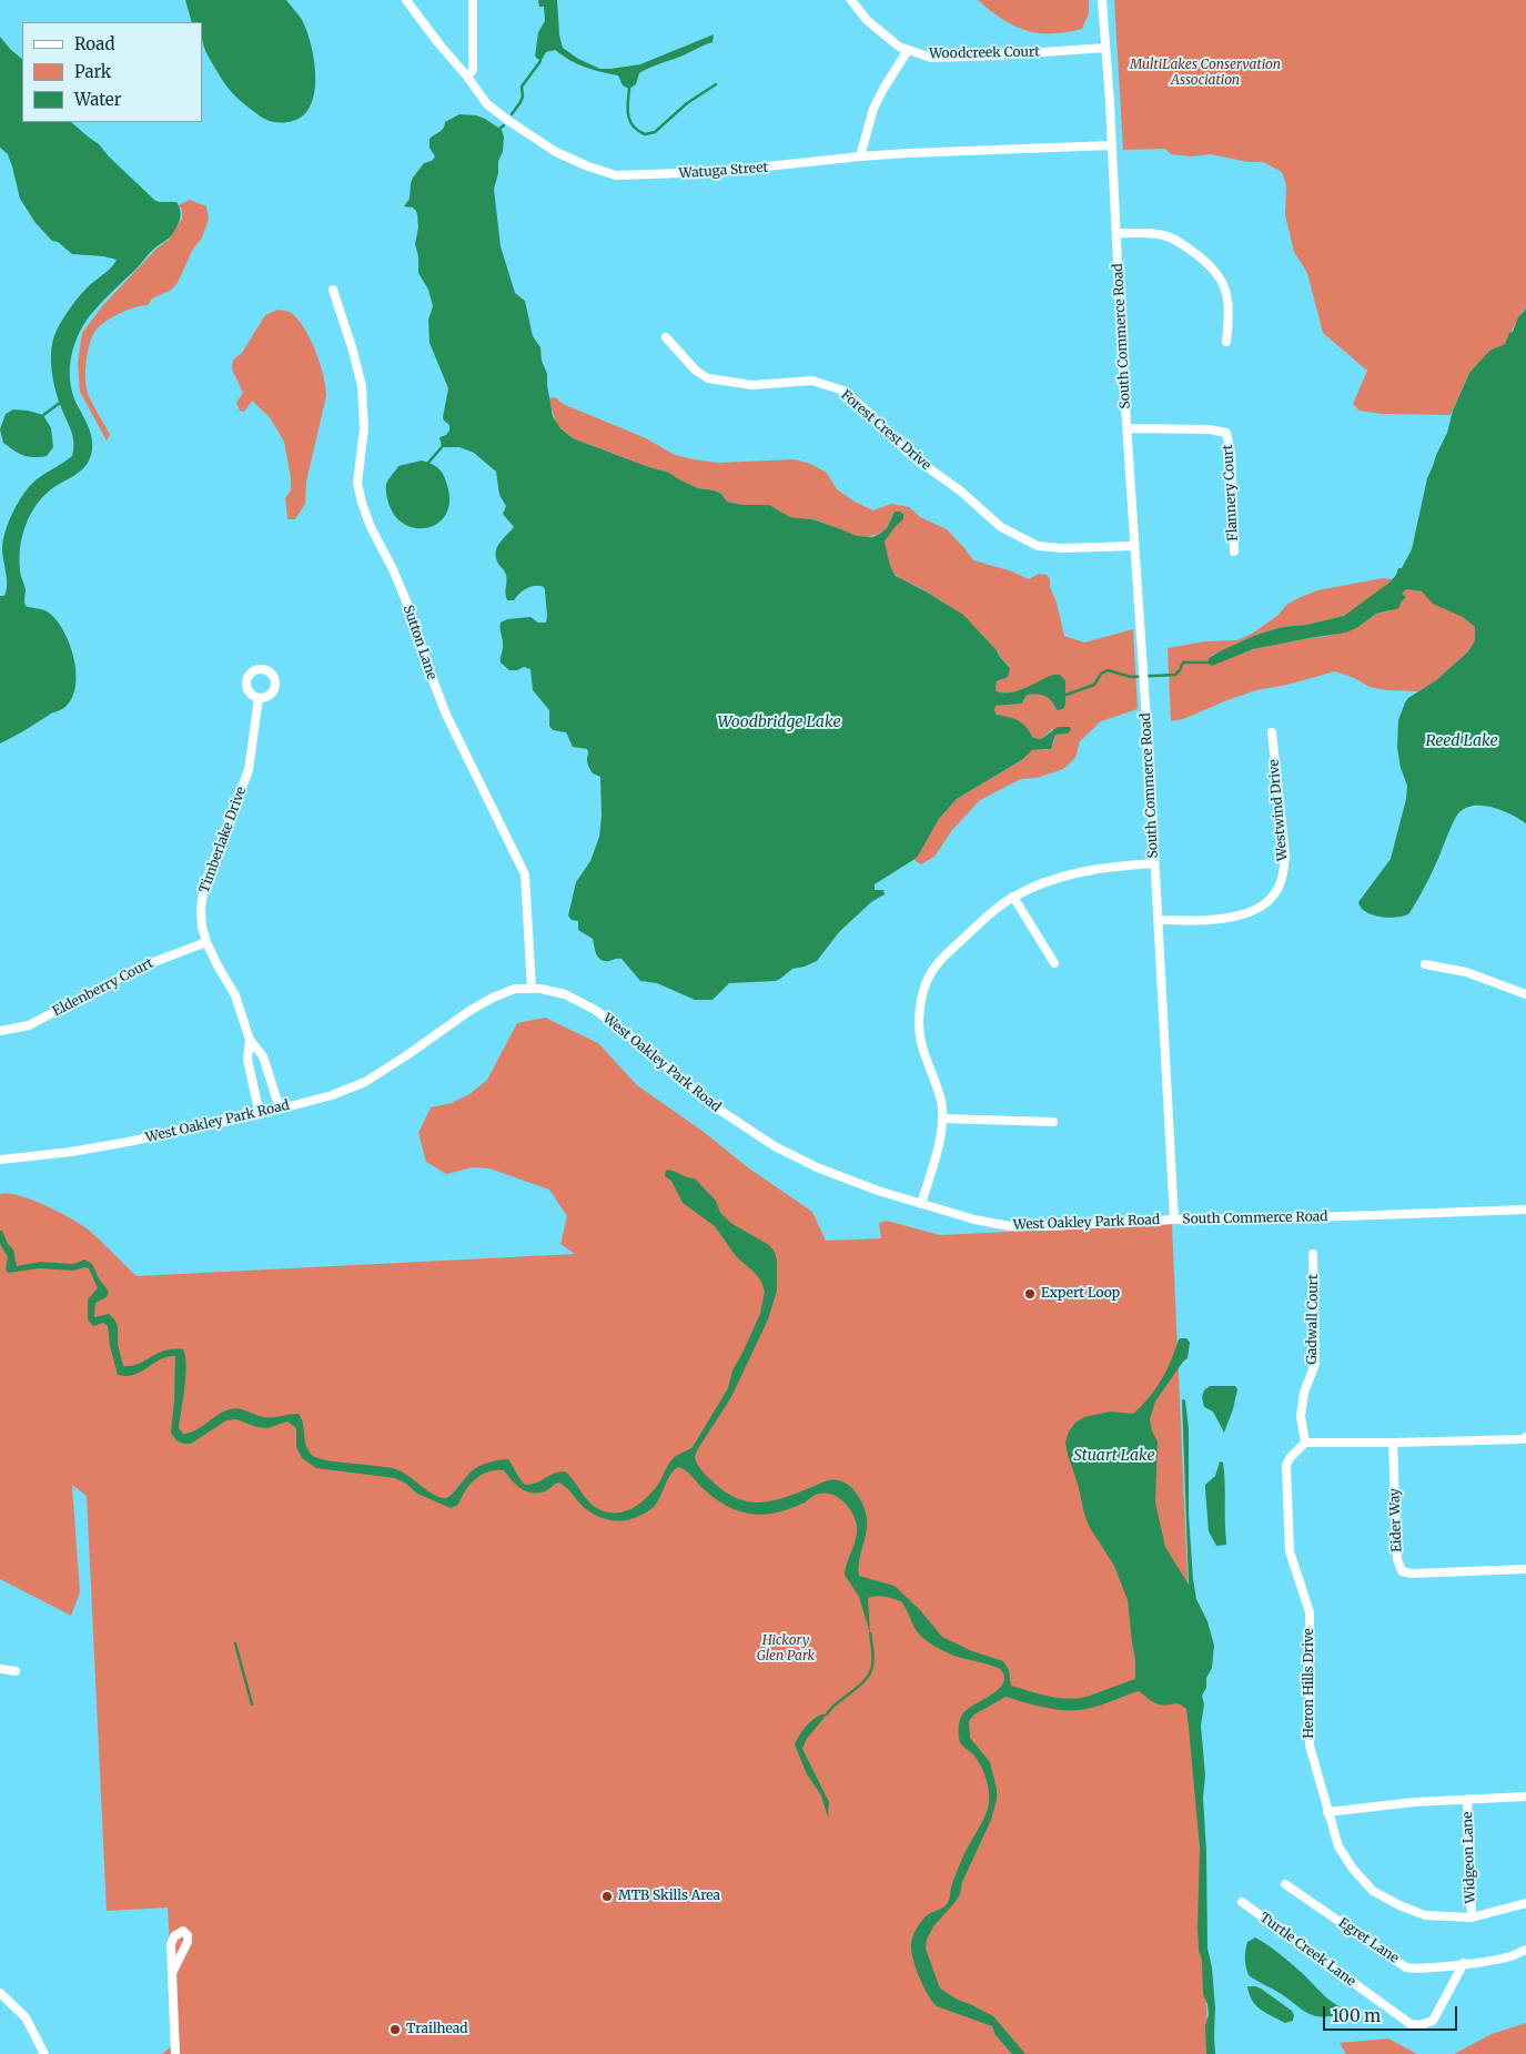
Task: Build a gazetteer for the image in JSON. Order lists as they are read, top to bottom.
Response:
{
  "streets": {
    "street": [
      "Woodcreek Court",
      "Watuga Street",
      "South Commerce Road",
      "Forest Crest Drive",
      "Flannery Court",
      "Sutton Lane",
      "Westwind Drive",
      "Timberlake Drive",
      "Eldenberry Court",
      "West Oakley Park Road",
      "Gadwall Court",
      "Eider Way",
      "Heron Hills Drive",
      "Widgeon Lane",
      "Egret Lane",
      "Turtle Creek Lane"
    ]
  },
  "crossings": [
    ["Woodcreek Court", "South Commerce Road"],
    ["Watuga Street", "South Commerce Road"],
    ["South Commerce Road", "Forest Crest Drive"],
    ["South Commerce Road", "Flannery Court"],
    ["South Commerce Road", "Westwind Drive"],
    ["South Commerce Road", "West Oakley Park Road"],
    ["Sutton Lane", "West Oakley Park Road"],
    ["Timberlake Drive", "Eldenberry Court"],
    ["Timberlake Drive", "West Oakley Park Road"],
    ["Gadwall Court", "Heron Hills Drive"],
    ["Heron Hills Drive", "Widgeon Lane"],
    ["Egret Lane", "Turtle Creek Lane"]
  ],
  "water": ["Woodbridge Lake", "Reed Lake", "Stuart Lake"],
  "parks": ["MultiLakes Conservation Association", "Hickory Glen Park"],
  "places": ["Expert Loop", "MTB Skills Area", "Trailhead"],
  "legend": ["Road", "Park", "Water"],
  "scale_bar": "100 m"
}
